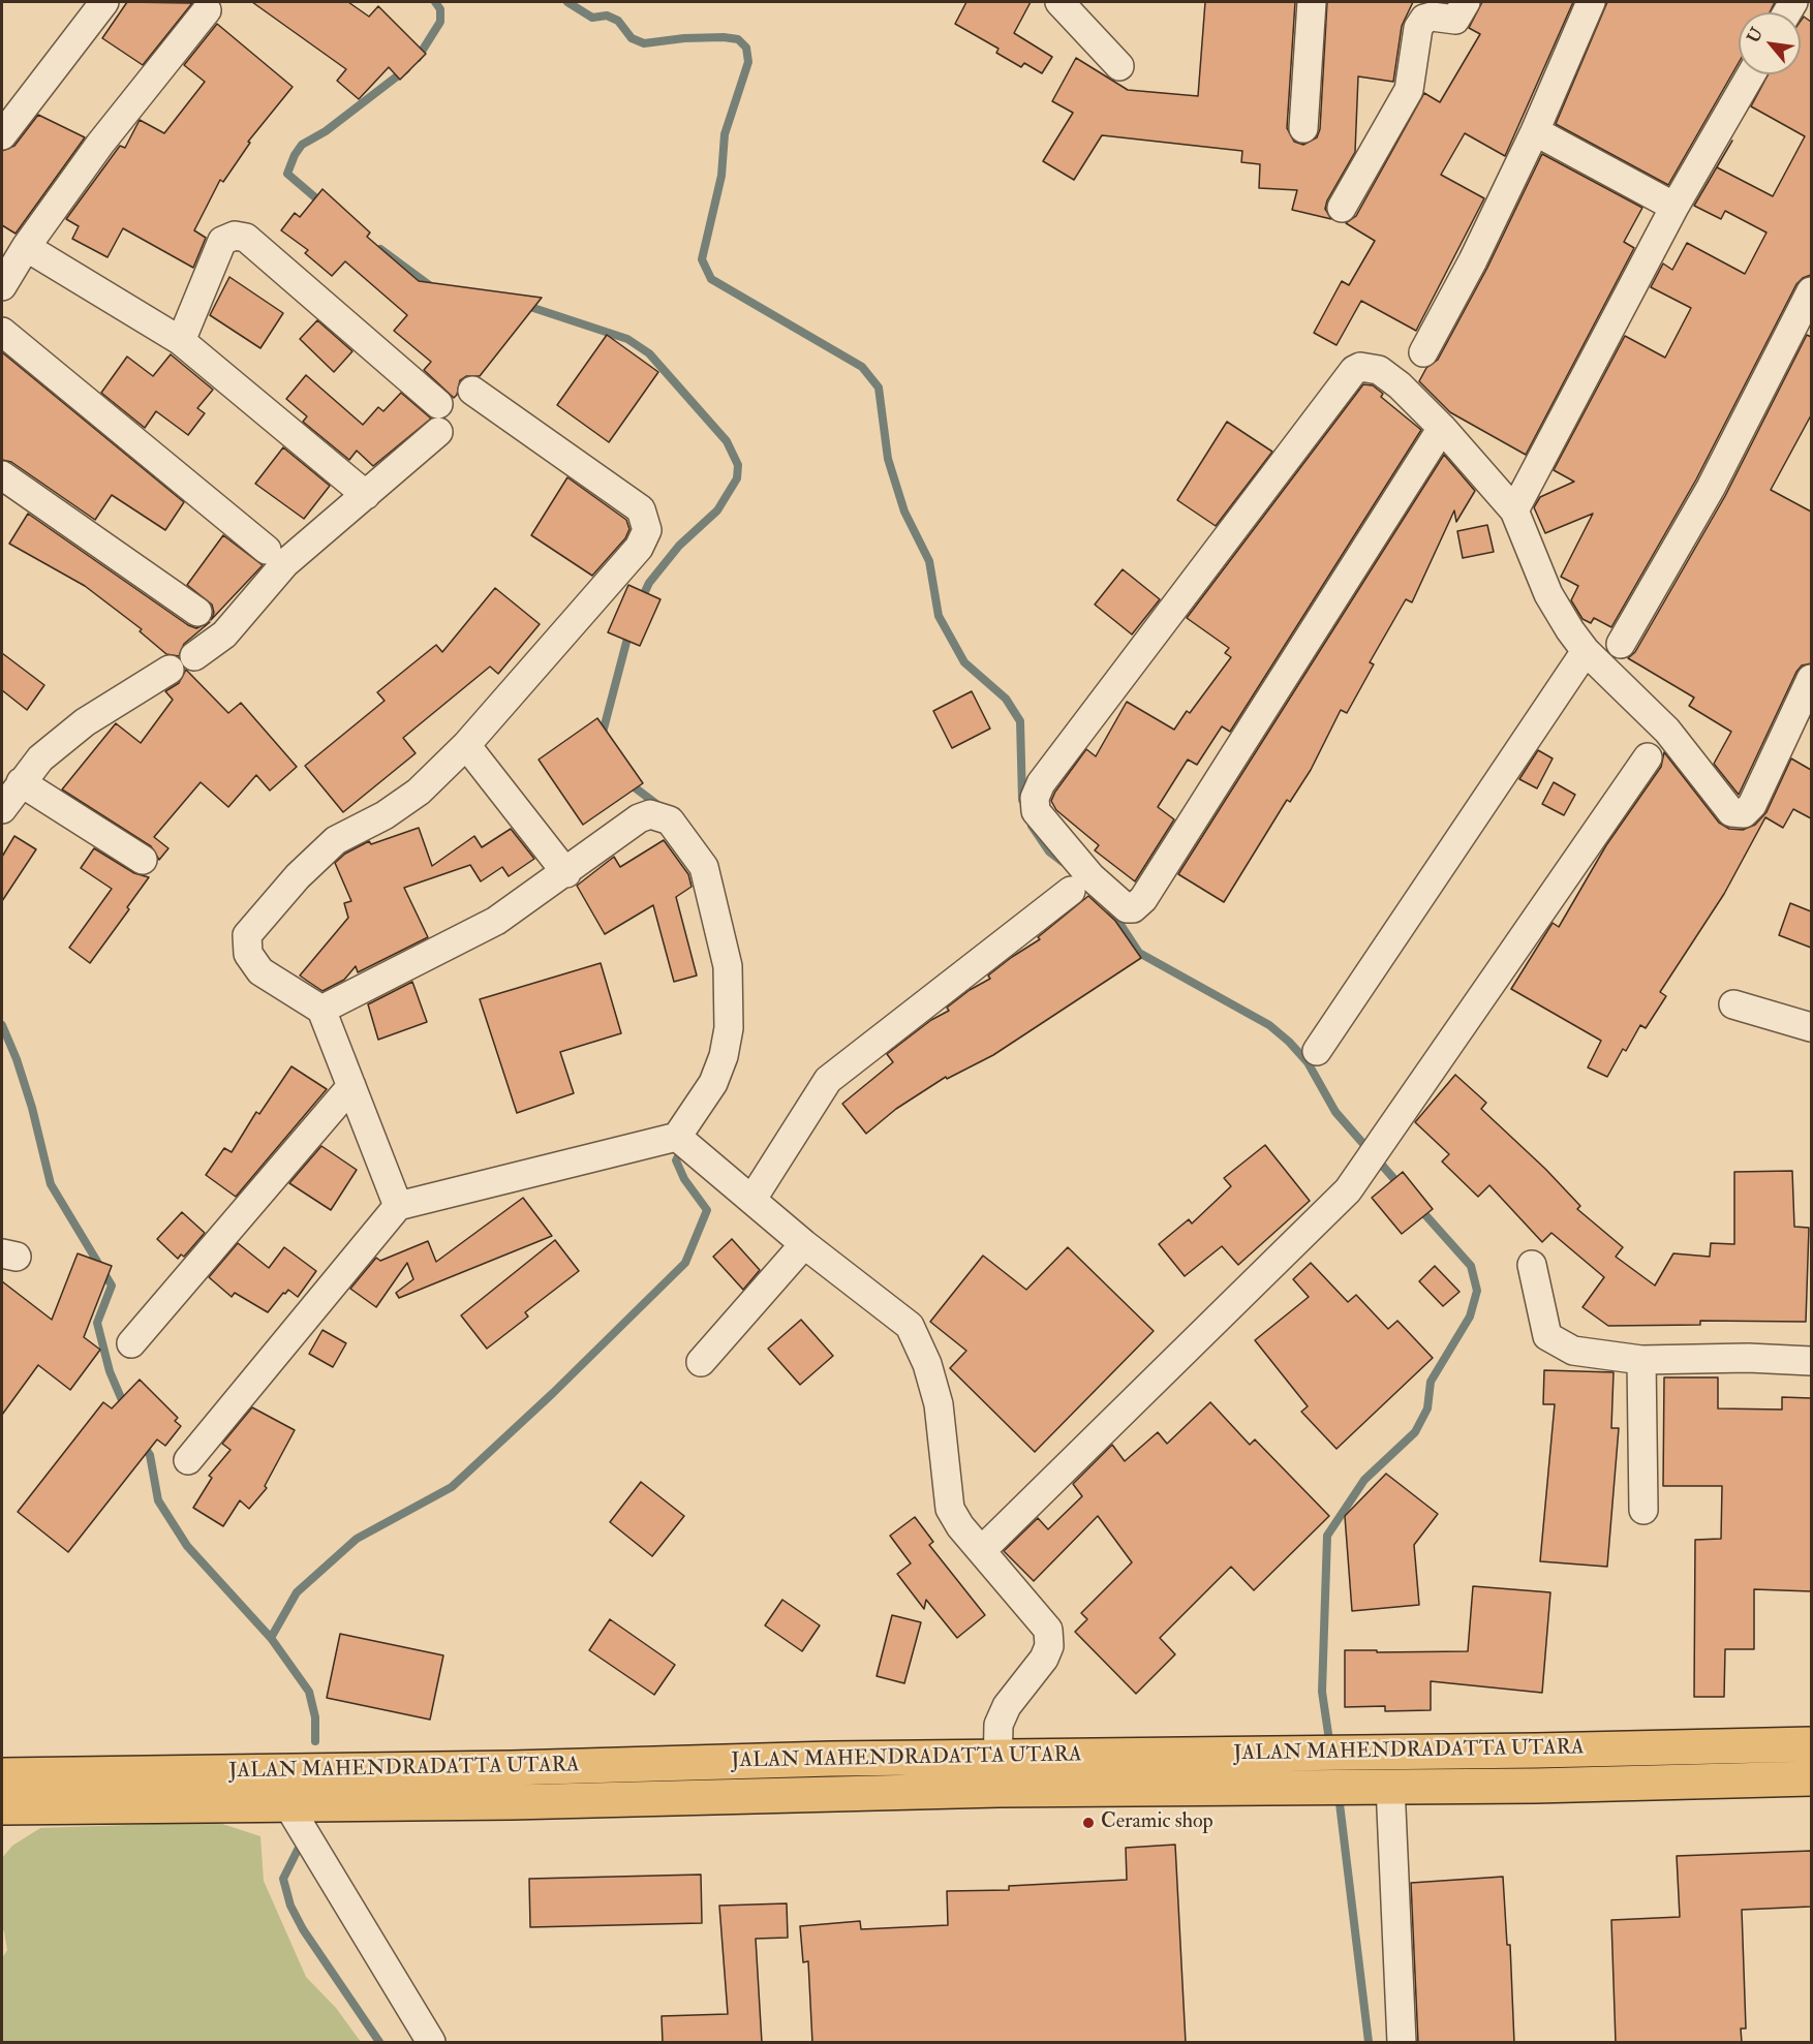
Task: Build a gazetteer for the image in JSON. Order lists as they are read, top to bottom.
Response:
{
  "streets": {
    "highway": ["JALAN MAHENDRADATTA UTARA"]
  },
  "places": ["Ceramic shop"],
  "north": "top left"
}
